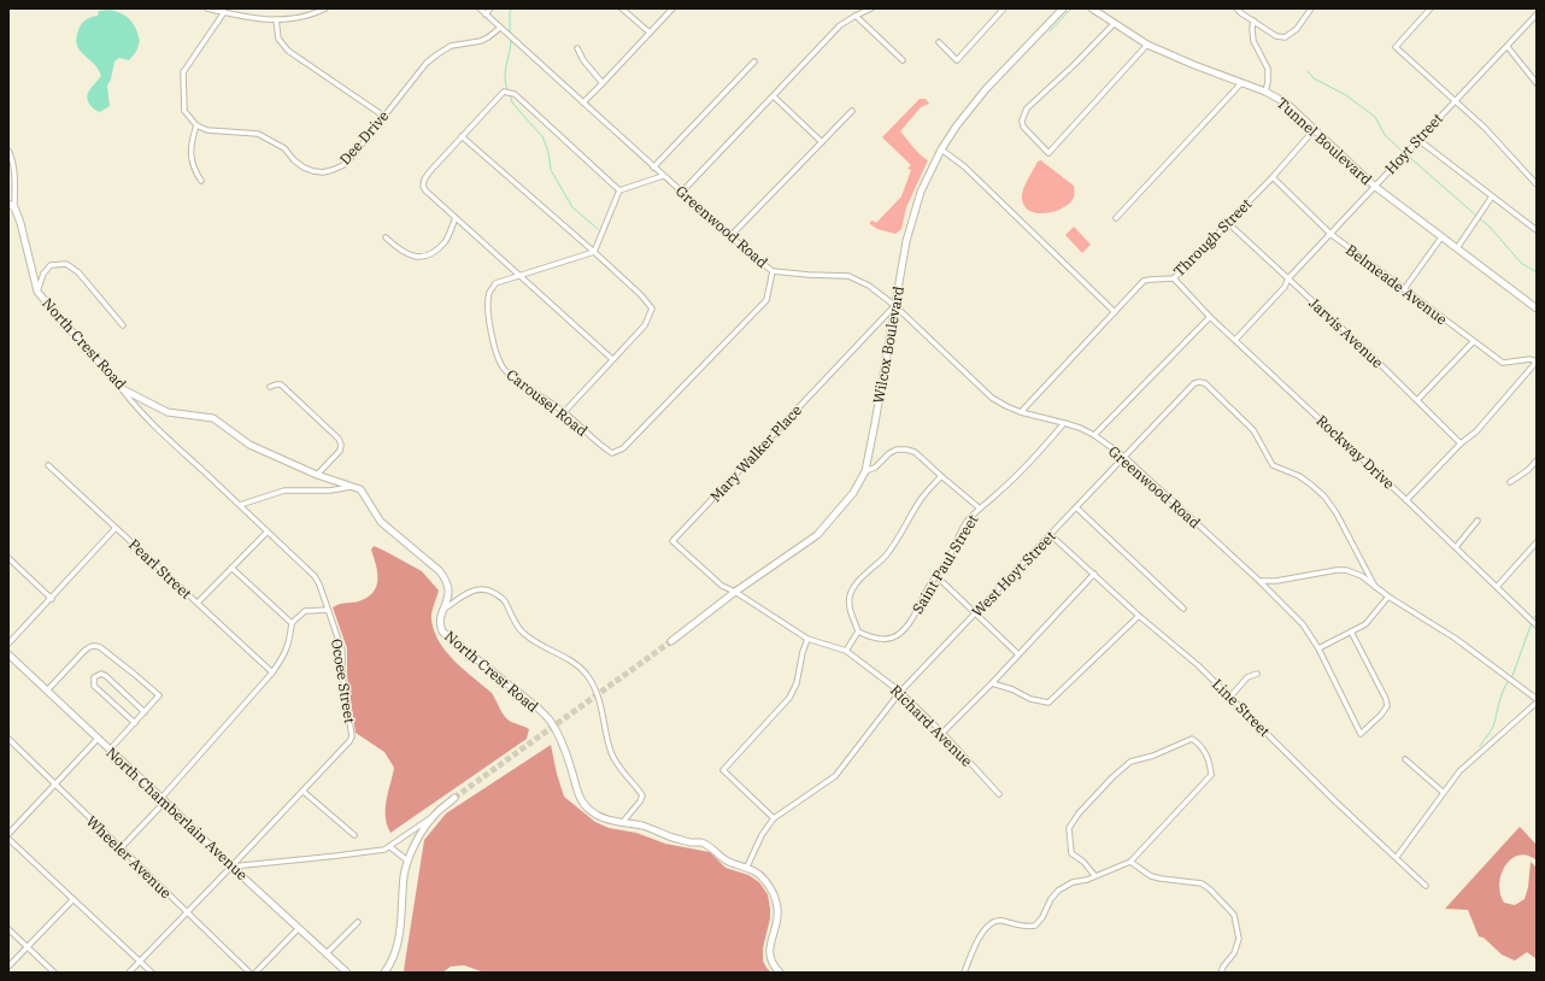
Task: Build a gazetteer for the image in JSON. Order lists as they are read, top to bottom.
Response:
{
  "streets": {
    "street": [
      "Dee Drive",
      "Tunnel Boulevard",
      "Hoyt Street",
      "Greenwood Road",
      "Through Street",
      "Belmeade Avenue",
      "Jarvis Avenue",
      "North Crest Road",
      "Wilcox Boulevard",
      "Carousel Road",
      "Rockway Drive",
      "Mary Walker Place",
      "Saint Paul Street",
      "Pearl Street",
      "West Hoyt Street",
      "Ocoee Street",
      "Line Street",
      "Richard Avenue",
      "North Chamberlain Avenue",
      "Wheeler Avenue"
    ]
  },
  "crossings": [
    ["Dee Drive", "Greenwood Road"],
    ["Tunnel Boulevard", "Hoyt Street"],
    ["Tunnel Boulevard", "Through Street"],
    ["Hoyt Street", "Belmeade Avenue"],
    ["Hoyt Street", "Jarvis Avenue"],
    ["Hoyt Street", "Rockway Drive"],
    ["Greenwood Road", "Through Street"],
    ["Greenwood Road", "Wilcox Boulevard"],
    ["Greenwood Road", "Carousel Road"],
    ["Greenwood Road", "Mary Walker Place"],
    ["Greenwood Road", "Saint Paul Street"],
    ["Greenwood Road", "West Hoyt Street"],
    ["Through Street", "Belmeade Avenue"],
    ["Through Street", "Jarvis Avenue"],
    ["Through Street", "Rockway Drive"],
    ["North Crest Road", "Ocoee Street"],
    ["Wilcox Boulevard", "Mary Walker Place"],
    ["Wilcox Boulevard", "Richard Avenue"],
    ["Mary Walker Place", "Richard Avenue"],
    ["West Hoyt Street", "Line Street"],
    ["West Hoyt Street", "Richard Avenue"],
    ["Ocoee Street", "North Chamberlain Avenue"],
    ["Ocoee Street", "Wheeler Avenue"]
  ]
}
